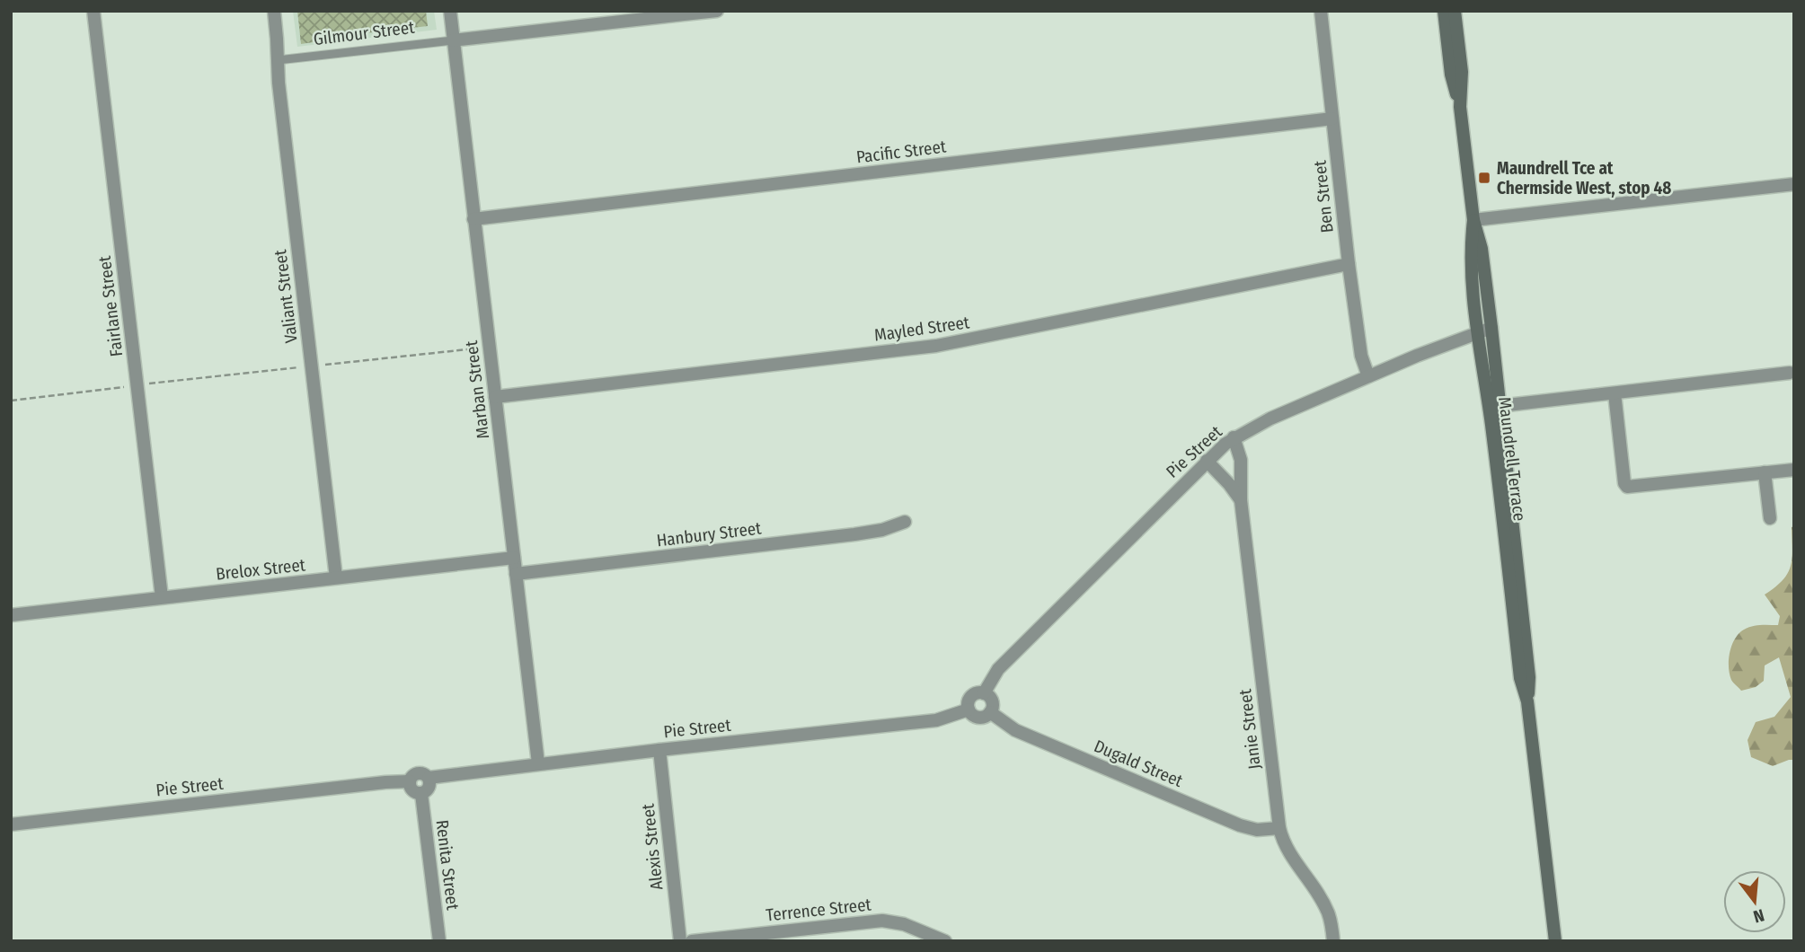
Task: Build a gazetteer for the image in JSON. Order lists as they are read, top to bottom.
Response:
{
  "streets": {
    "main road": ["Maundrell Terrace"],
    "street": [
      "Gilmour Street",
      "Pacific Street",
      "Ben Street",
      "Valiant Street",
      "Fairlane Street",
      "Mayled Street",
      "Marban Street",
      "Pie Street",
      "Hanbury Street",
      "Brelox Street",
      "Janie Street",
      "Dugald Street",
      "Alexis Street",
      "Renita Street",
      "Terrence Street"
    ]
  },
  "crossings": [
    ["Gilmour Street", "Valiant Street"],
    ["Gilmour Street", "Marban Street"],
    ["Pacific Street", "Ben Street"],
    ["Pacific Street", "Marban Street"],
    ["Ben Street", "Mayled Street"],
    ["Ben Street", "Pie Street"],
    ["Valiant Street", "Brelox Street"],
    ["Fairlane Street", "Brelox Street"],
    ["Mayled Street", "Marban Street"],
    ["Marban Street", "Pie Street"],
    ["Marban Street", "Hanbury Street"],
    ["Marban Street", "Brelox Street"],
    ["Pie Street", "Maundrell Terrace"],
    ["Pie Street", "Janie Street"],
    ["Pie Street", "Dugald Street"],
    ["Pie Street", "Alexis Street"],
    ["Pie Street", "Renita Street"],
    ["Janie Street", "Dugald Street"]
  ],
  "places": {
    "transit": ["Maundrell Tce at Chermside West, stop 48"]
  },
  "north": "bottom"
}
